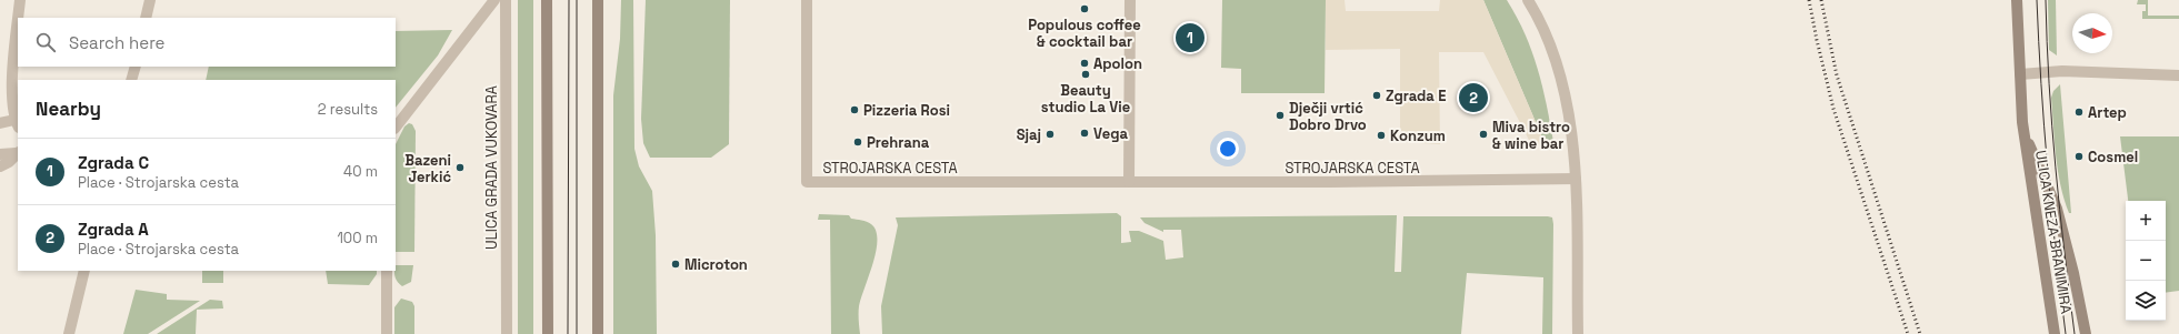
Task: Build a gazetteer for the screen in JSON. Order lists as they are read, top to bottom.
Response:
{
  "streets": {
    "main road": ["ULICA KNEZA BRANIMIRA"],
    "street": ["ULICA GRADA VUKOVARA", "STROJARSKA CESTA"]
  },
  "places": [
    "Populous coffee & cocktail bar",
    "Apolon",
    "Beauty studio La Vie",
    "Zgrada E",
    "Pizzeria Rosi",
    "Artep",
    "Dječji vrtić Dobro Drvo",
    "Vega",
    "Sjaj",
    "Miva bistro & wine bar",
    "Konzum",
    "Prehrana",
    "Cosmel",
    "Bazeni Jerkić",
    "Microton"
  ],
  "north": "right",
  "page": {
    "search": "Search here",
    "pins": ["1", "2"],
    "heading": ["Nearby", "2 results"],
    "list": [
      {
        "mark": "1",
        "name": "Zgrada C",
        "note": "Place · Strojarska cesta",
        "value": "40 m"
      },
      {
        "mark": "2",
        "name": "Zgrada A",
        "note": "Place · Strojarska cesta",
        "value": "100 m"
      }
    ],
    "map_buttons": ["+", "−"]
  }
}
